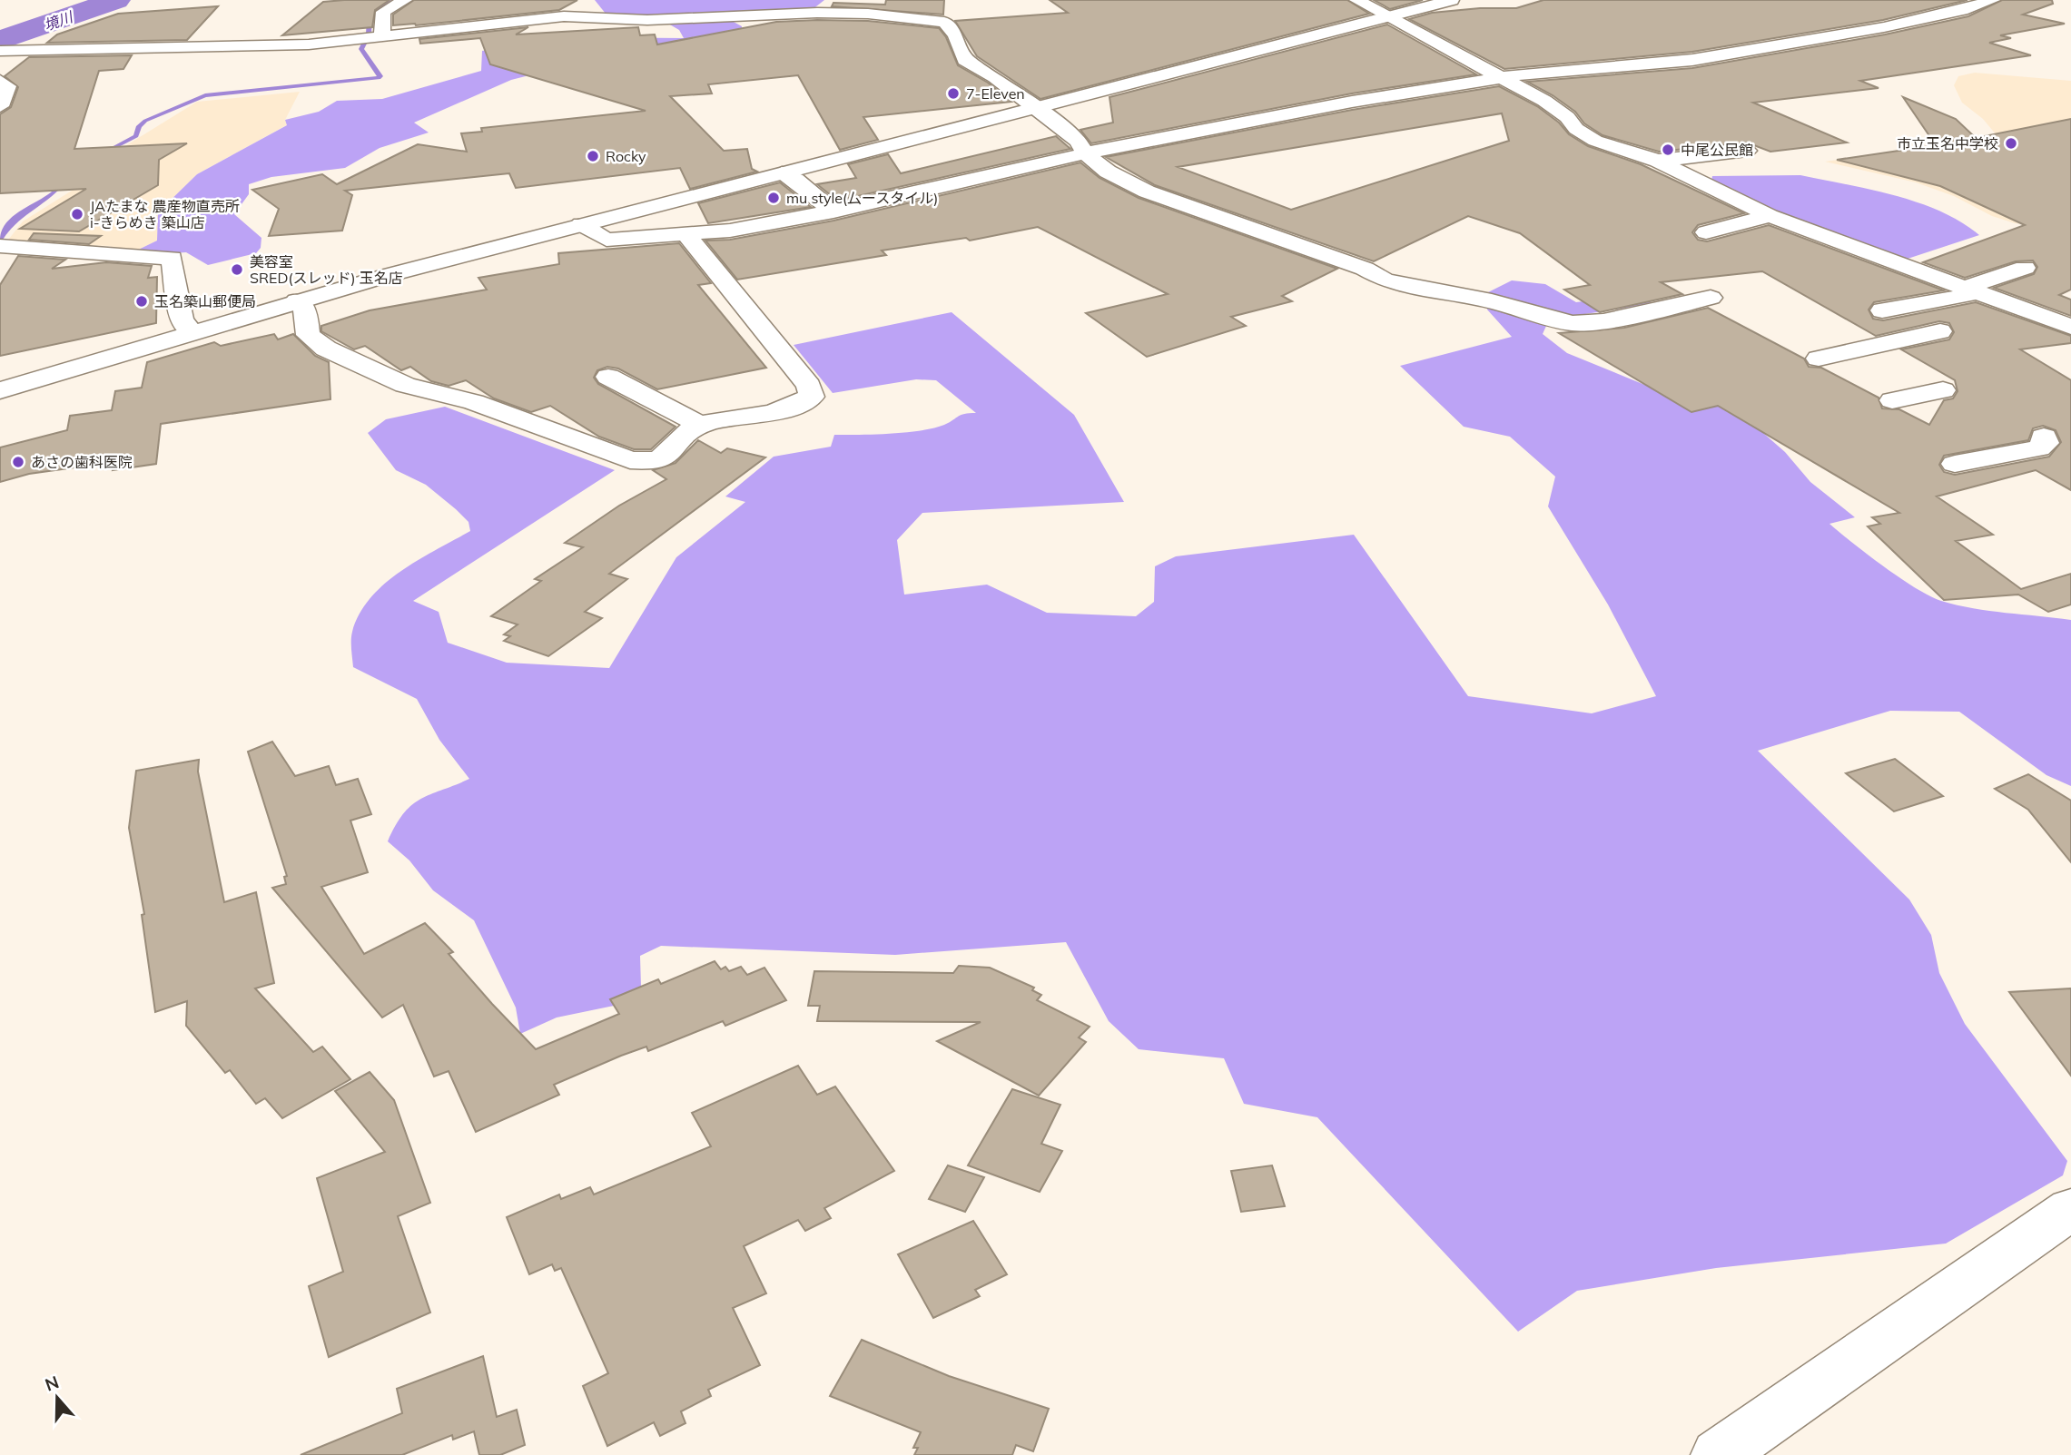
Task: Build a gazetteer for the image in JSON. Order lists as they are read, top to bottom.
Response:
{
  "water": ["境川"],
  "places": [
    "7-Eleven",
    "市立玉名中学校",
    "中尾公民館",
    "Rocky",
    "mu style(厶ースタイル)",
    "JAたまな 農産物直売所 i-きらめき 築山店",
    "美容室 SRED(スレッド) 玉名店",
    "玉名築山郵便局",
    "あさの歯科医院"
  ],
  "north": "top"
}
